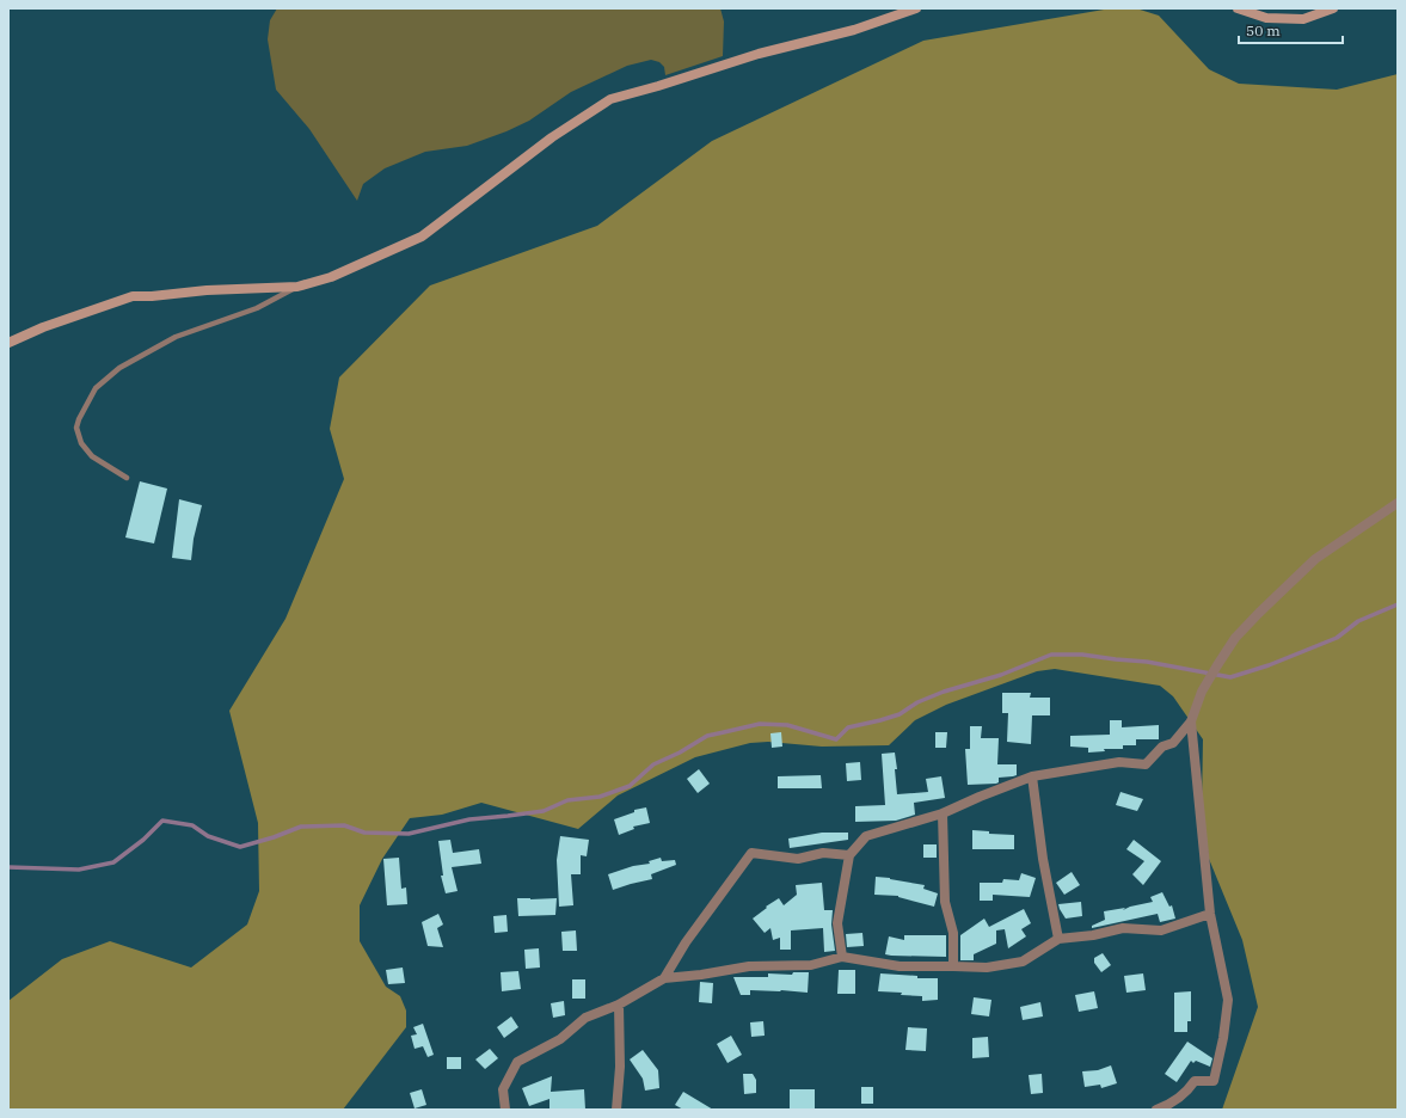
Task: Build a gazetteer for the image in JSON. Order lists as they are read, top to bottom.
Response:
{
  "scale_bar": "50 m"
}
